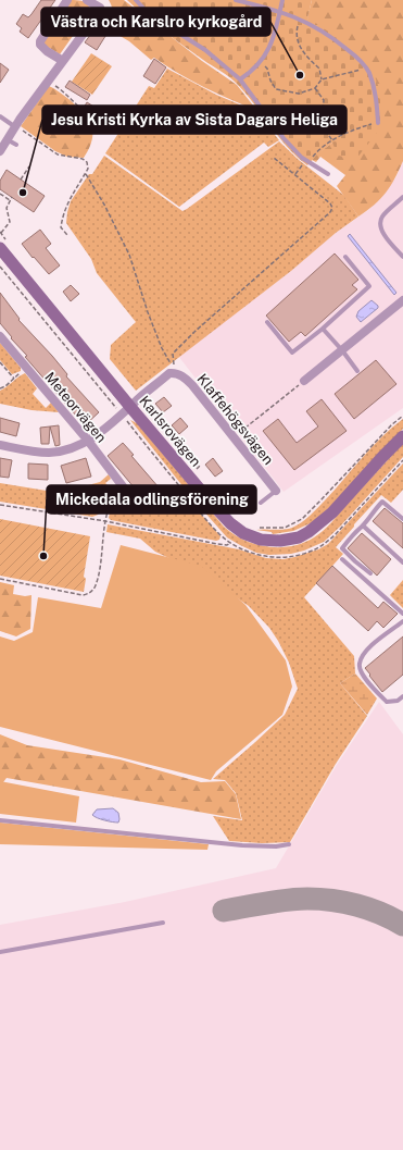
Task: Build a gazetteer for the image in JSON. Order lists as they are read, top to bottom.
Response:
{
  "streets": {
    "street": ["Meteorvägen", "Klaffehögsvägen", "Karlsrovägen"]
  },
  "places": ["Västra och Karslro kyrkogård", "Jesu Kristi Kyrka av Sista Dagars Heliga", "Mickedala odlingsförening"]
}
